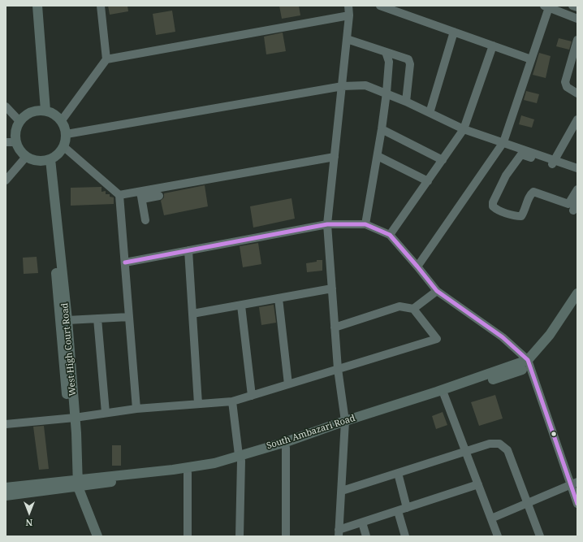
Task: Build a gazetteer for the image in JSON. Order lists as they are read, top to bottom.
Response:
{
  "streets": {
    "main road": ["West High Court Road", "South Ambazari Road"]
  },
  "north": "bottom"
}
